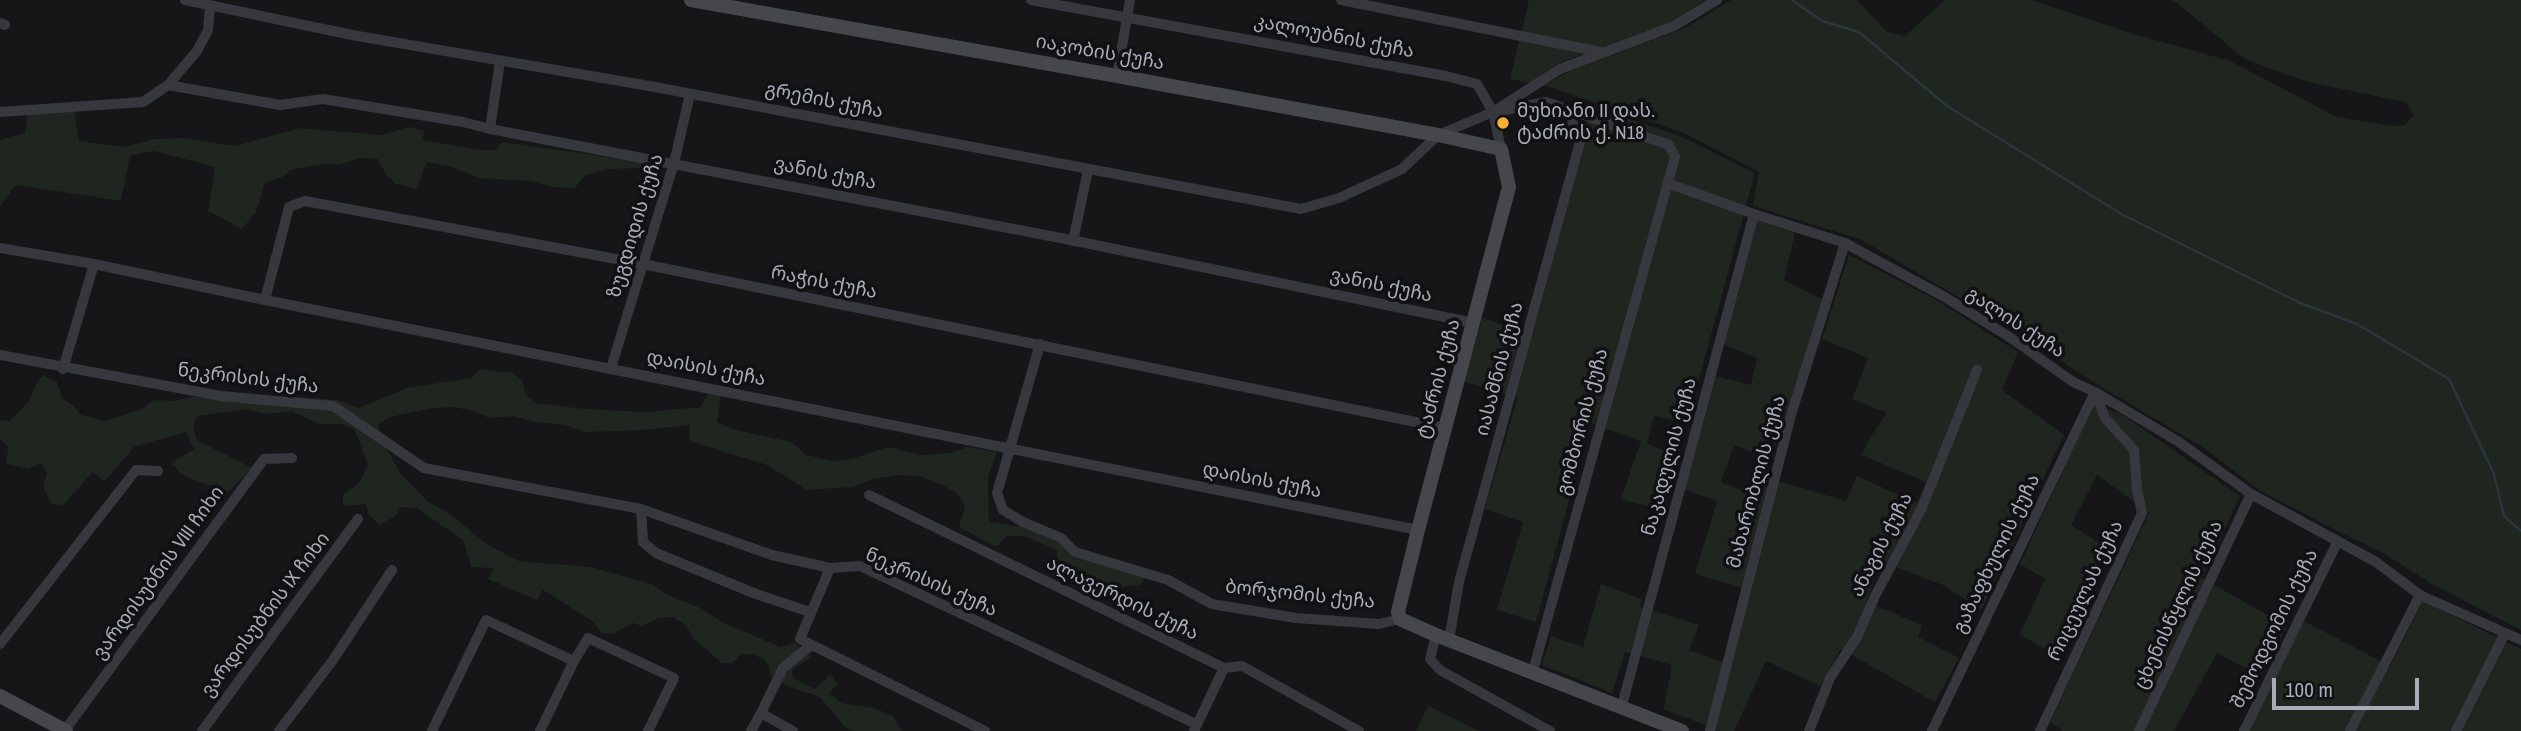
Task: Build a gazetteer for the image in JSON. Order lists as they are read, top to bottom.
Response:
{
  "streets": {
    "street": [
      "კალოუბნის ქუჩა",
      "იაკობის ქუჩა",
      "გრემის ქუჩა",
      "ვანის ქუჩა",
      "ზუგდიდის ქუჩა",
      "რაჭის ქუჩა",
      "გალის ქუჩა",
      "დაისის ქუჩა",
      "იასამნის ქუჩა",
      "ნეკრისის ქუჩა",
      "ტაძრის ქუჩა",
      "გომბორის ქუჩა",
      "ნაკადულის ქუჩა",
      "მახარობლის ქუჩა",
      "ანაგის ქუჩა",
      "გაზაფხულის ქუჩა",
      "ვარდისუბნის VIII ჩიხი",
      "რიცეულას ქუჩა",
      "ბორჯომის ქუჩა",
      "ალავერდის ქუჩა",
      "ცხენისწყლის ქუჩა",
      "ვარდისუბნის IX ჩიხი",
      "შემოდგომის ქუჩა"
    ]
  },
  "crossings": [
    ["კალოუბნის ქუჩა", "იაკობის ქუჩა"],
    ["კალოუბნის ქუჩა", "ტაძრის ქუჩა"],
    ["იაკობის ქუჩა", "გრემის ქუჩა"],
    ["იაკობის ქუჩა", "ტაძრის ქუჩა"],
    ["გრემის ქუჩა", "ზუგდიდის ქუჩა"],
    ["ვანის ქუჩა", "ზუგდიდის ქუჩა"],
    ["ვანის ქუჩა", "ტაძრის ქუჩა"],
    ["ზუგდიდის ქუჩა", "რაჭის ქუჩა"],
    ["ზუგდიდის ქუჩა", "დაისის ქუჩა"],
    ["რაჭის ქუჩა", "დაისის ქუჩა"],
    ["რაჭის ქუჩა", "ტაძრის ქუჩა"],
    ["რაჭის ქუჩა", "ბორჯომის ქუჩა"],
    ["გალის ქუჩა", "გომბორის ქუჩა"],
    ["გალის ქუჩა", "ნაკადულის ქუჩა"],
    ["გალის ქუჩა", "მახარობლის ქუჩა"],
    ["გალის ქუჩა", "გაზაფხულის ქუჩა"],
    ["გალის ქუჩა", "რიცეულას ქუჩა"],
    ["გალის ქუჩა", "ცხენისწყლის ქუჩა"],
    ["გალის ქუჩა", "შემოდგომის ქუჩა"],
    ["დაისის ქუჩა", "ტაძრის ქუჩა"],
    ["დაისის ქუჩა", "ბორჯომის ქუჩა"],
    ["იასამნის ქუჩა", "ბორჯომის ქუჩა"],
    ["ტაძრის ქუჩა", "ბორჯომის ქუჩა"],
    ["გომბორის ქუჩა", "ბორჯომის ქუჩა"],
    ["ნაკადულის ქუჩა", "ბორჯომის ქუჩა"],
    ["გაზაფხულის ქუჩა", "რიცეულას ქუჩა"]
  ],
  "places": ["მუხიანი II დას. ტაძრის ქ. N18"],
  "scale_bar": "100 m"
}
